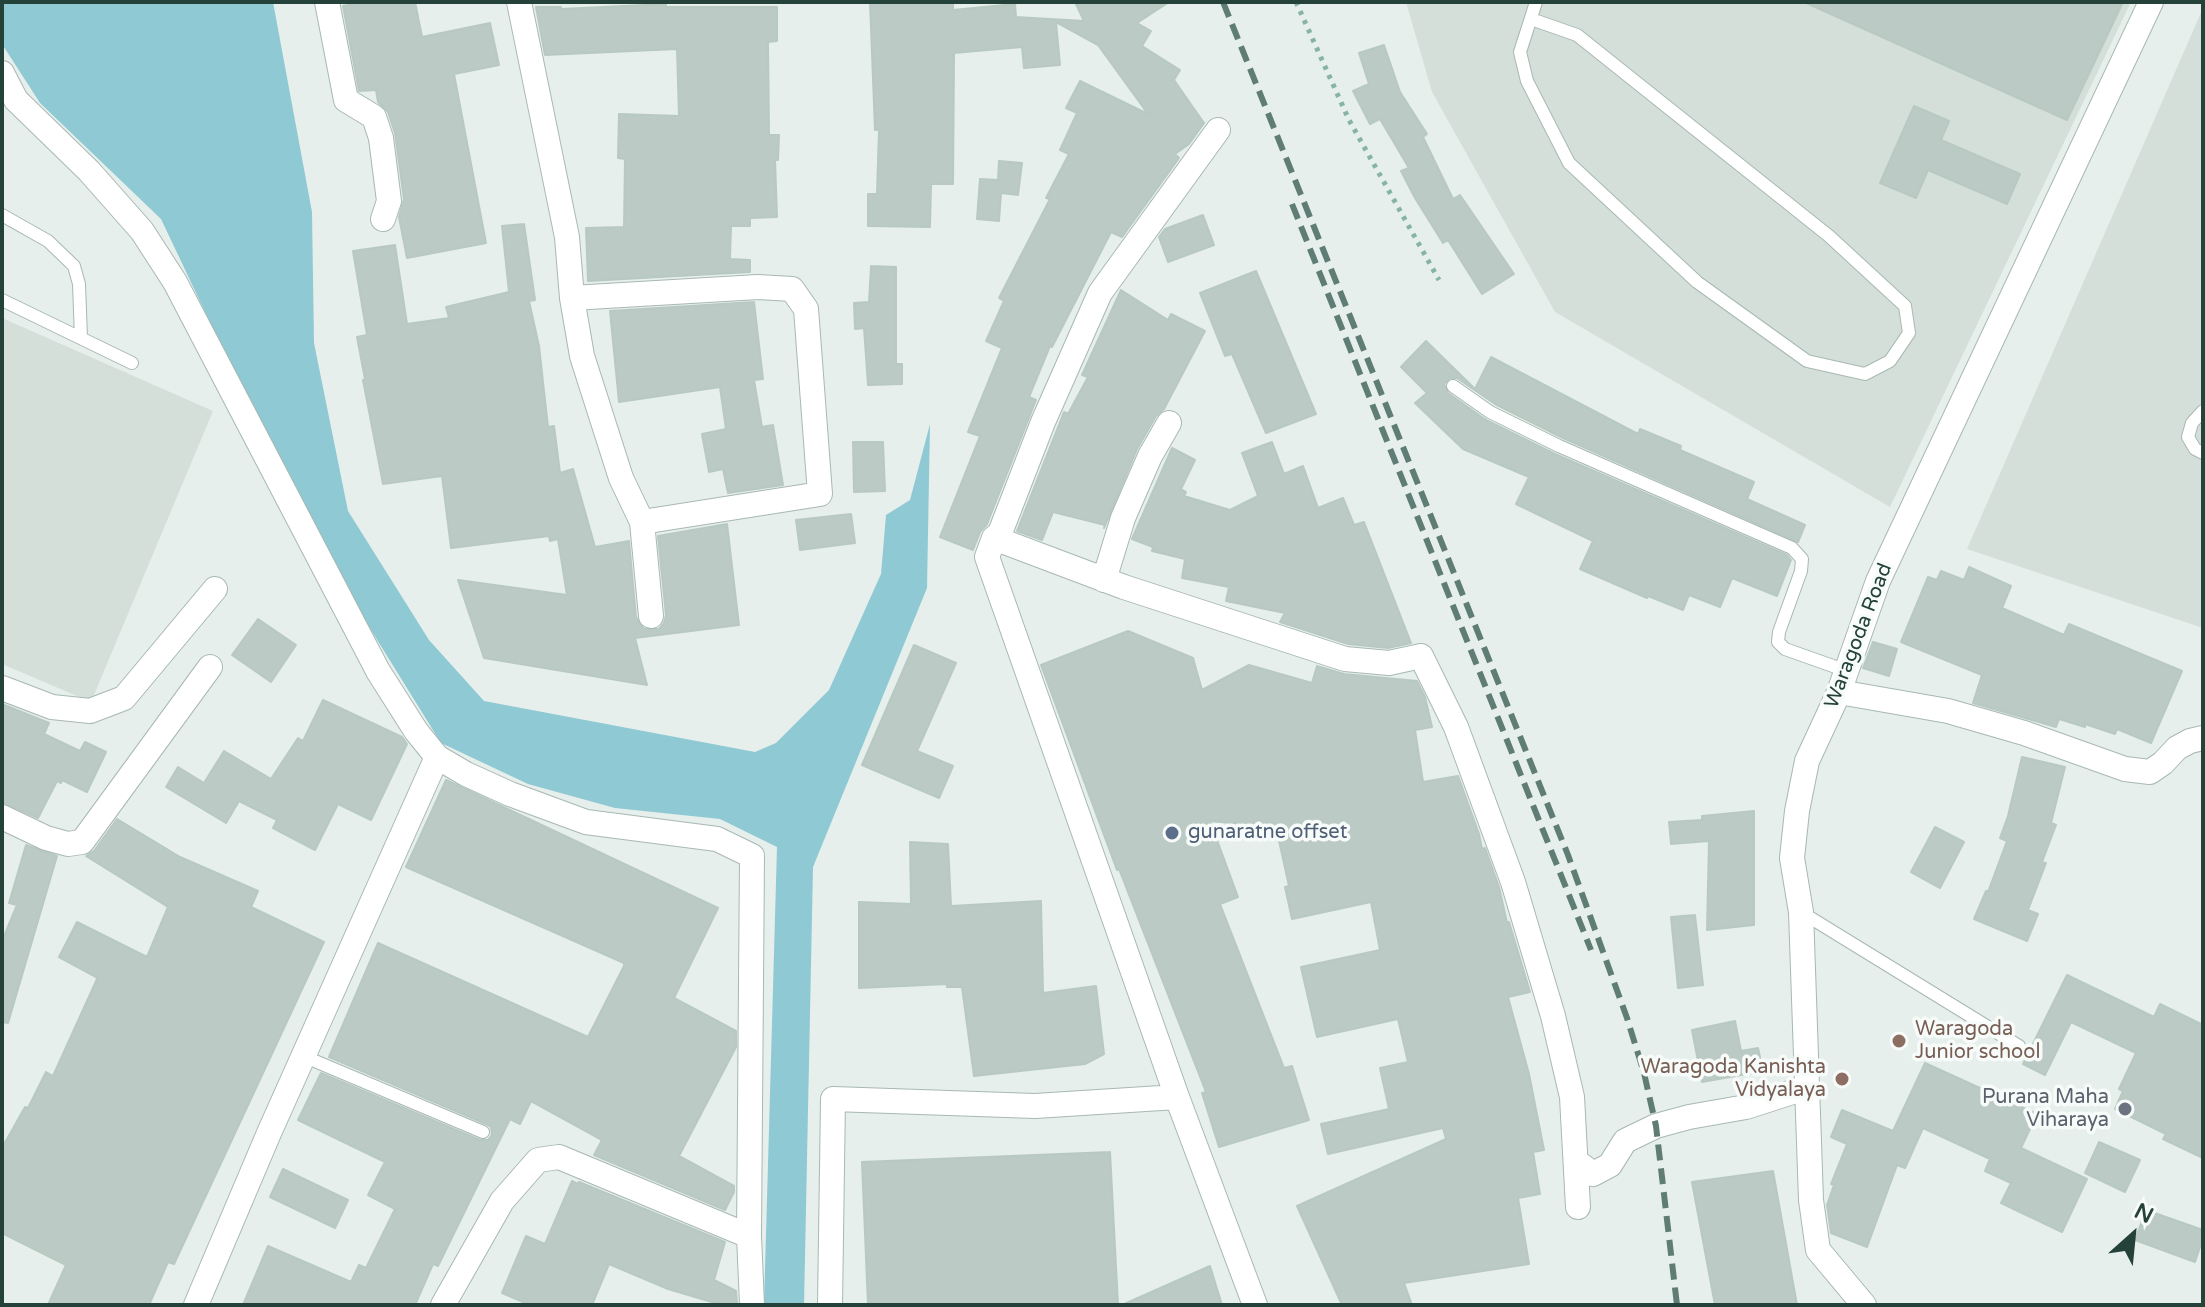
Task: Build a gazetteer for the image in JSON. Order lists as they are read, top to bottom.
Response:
{
  "streets": {
    "street": ["Waragoda Road"]
  },
  "places": [
    "gunaratne offset",
    "Waragoda Junior school",
    "Waragoda Kanishta Vidyalaya",
    "Purana Maha Viharaya"
  ],
  "north": "top right"
}
